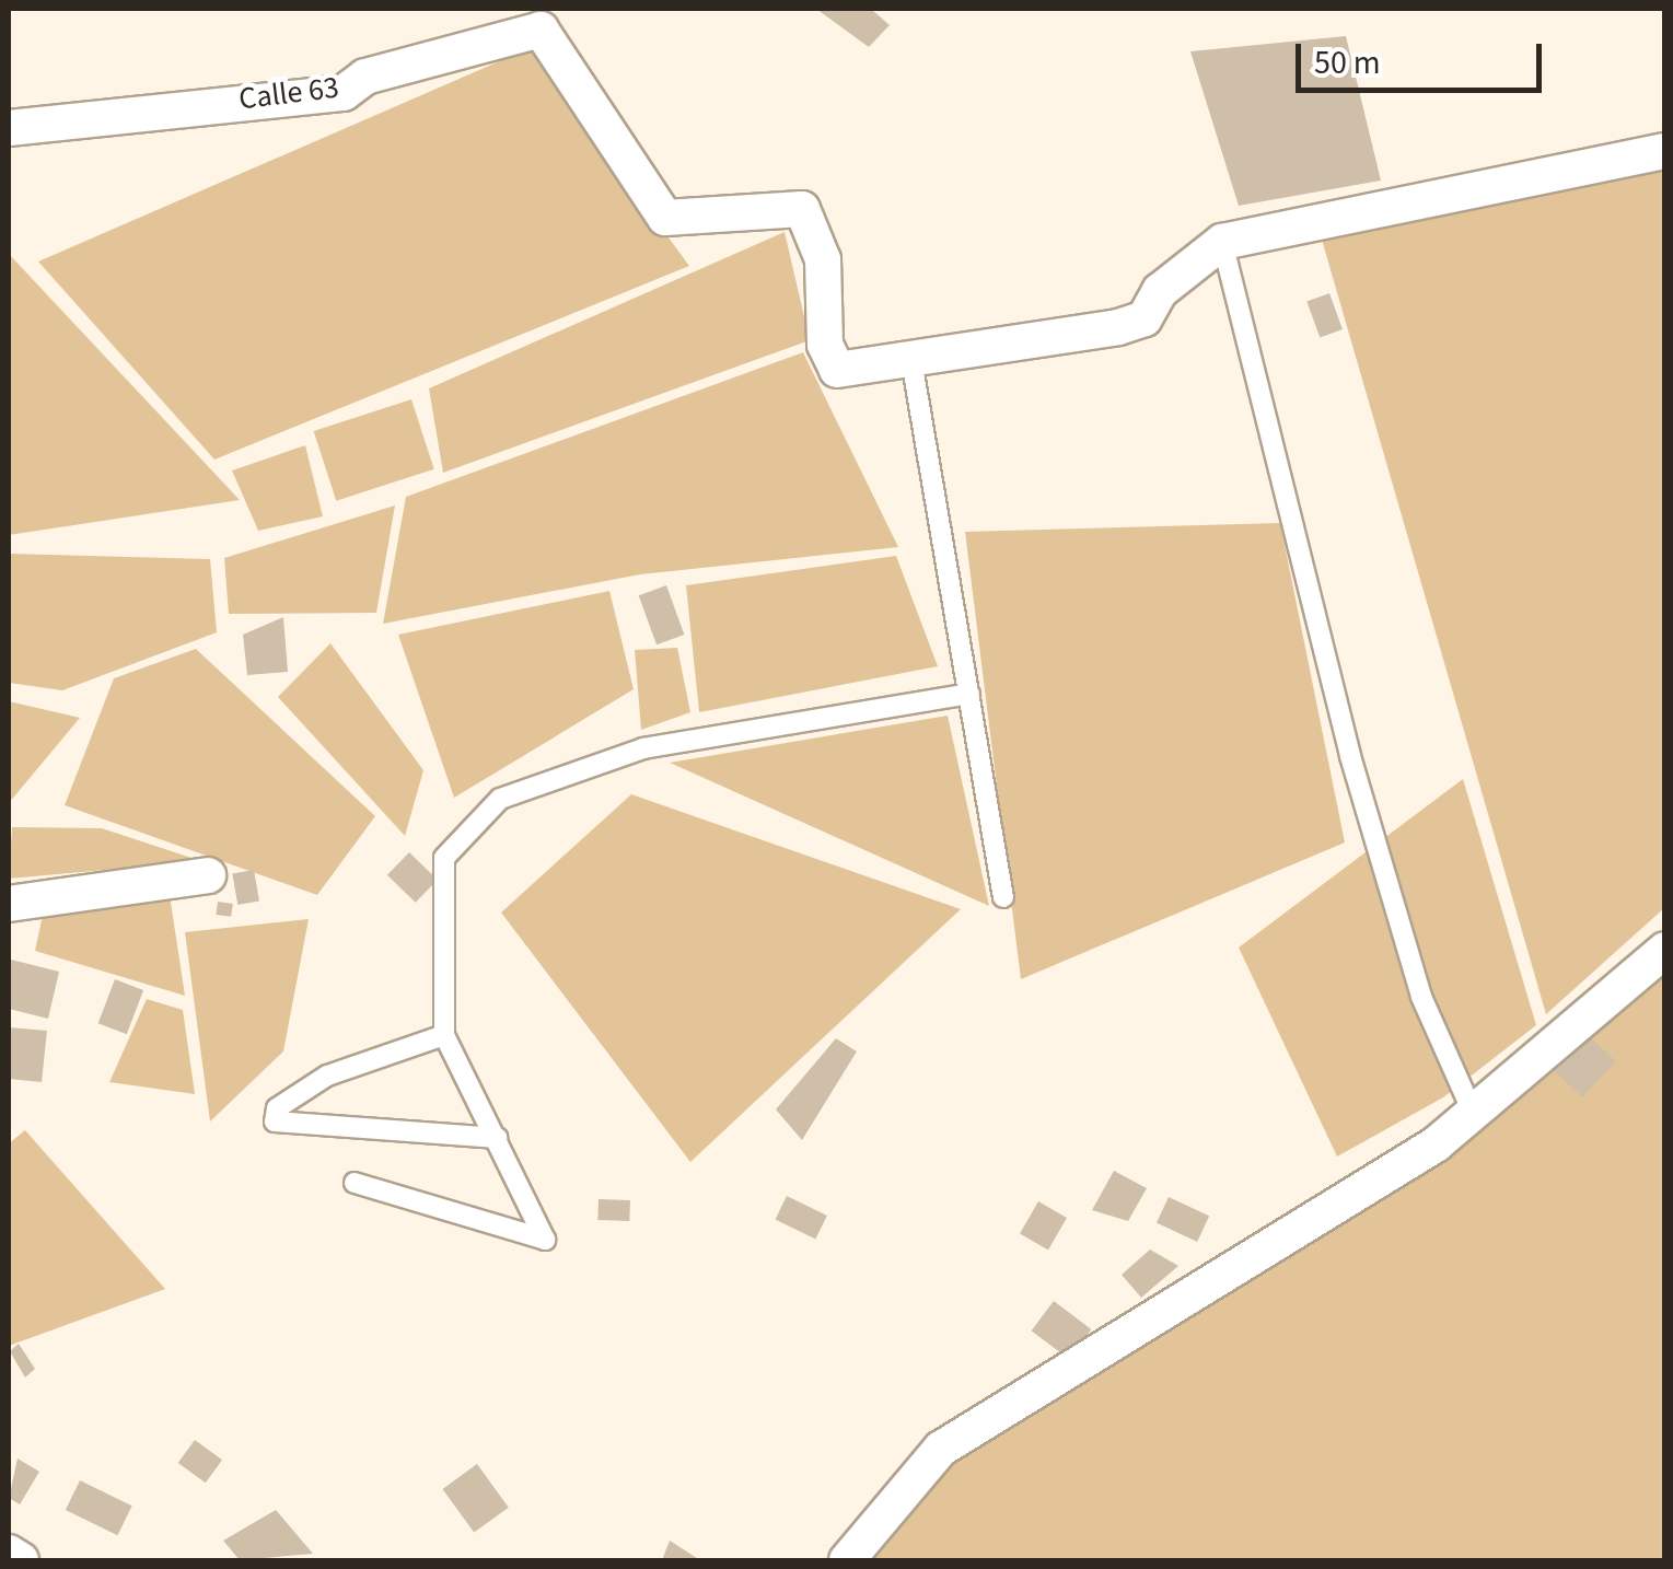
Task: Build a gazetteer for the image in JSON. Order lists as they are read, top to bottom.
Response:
{
  "streets": {
    "street": ["Calle 63"]
  },
  "scale_bar": "50 m"
}
